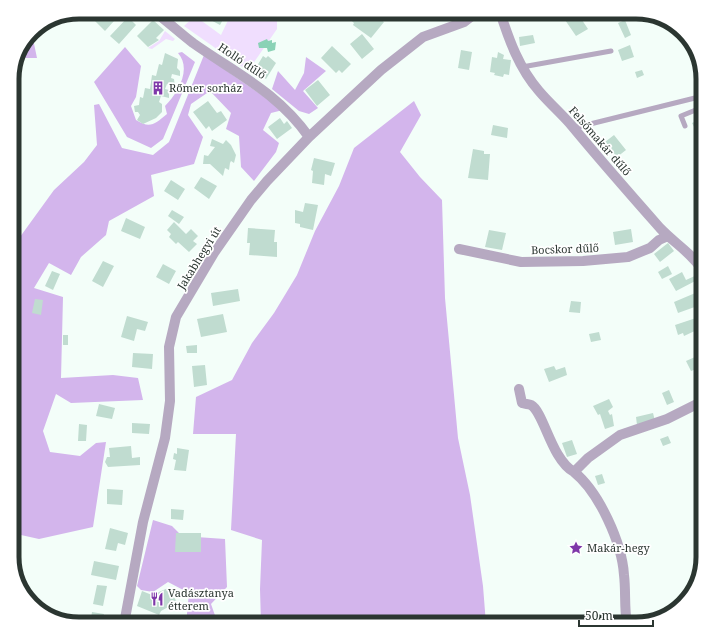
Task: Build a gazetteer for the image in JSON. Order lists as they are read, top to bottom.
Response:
{
  "streets": {
    "street": [
      "Holló dűlő",
      "Felsőmakár dűlő",
      "Bocskor dűlő",
      "Jakabhegyi út"
    ]
  },
  "crossings": [
    ["Holló dűlő", "Jakabhegyi út"],
    ["Felsőmakár dűlő", "Bocskor dűlő"]
  ],
  "places": {
    "building": ["Rőmer sorház"],
    "place": ["Makár-hegy"],
    "restaurant": ["Vadásztanya étterem"]
  },
  "scale_bar": "50 m"
}
